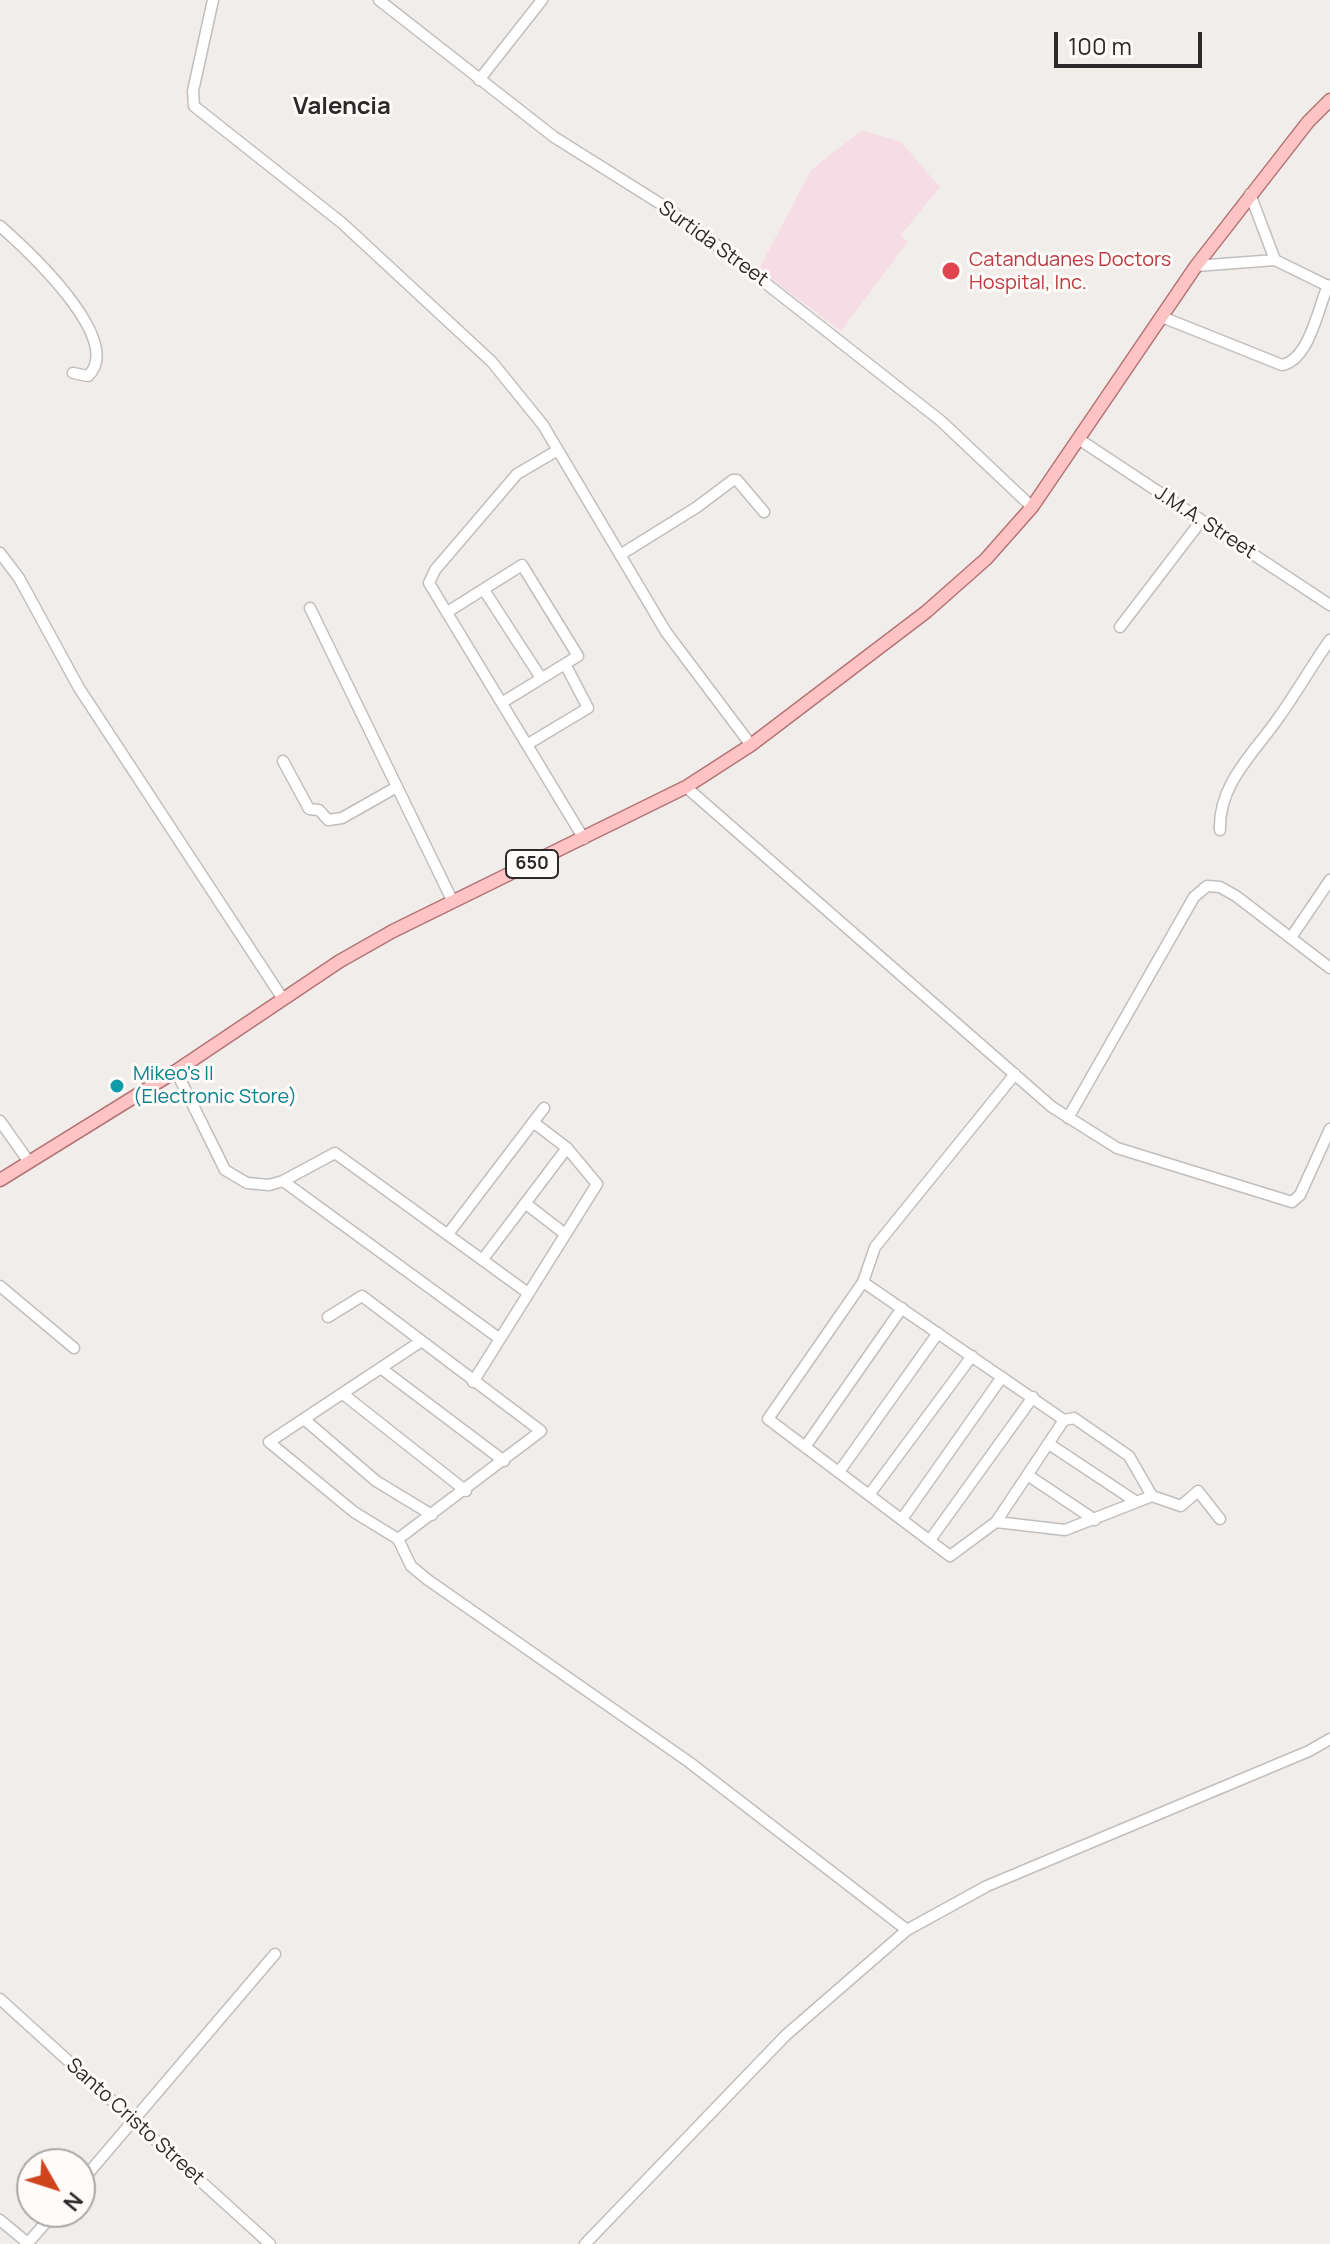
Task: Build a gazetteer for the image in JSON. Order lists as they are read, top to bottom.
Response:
{
  "streets": {
    "main road": ["650"],
    "street": ["Surtida Street", "J.M.A. Street", "Santo Cristo Street"]
  },
  "crossings": [
    ["Surtida Street", "650"],
    ["J.M.A. Street", "650"]
  ],
  "districts": ["Valencia"],
  "places": ["Catanduanes Doctors Hospital, Inc.", "Mikeo's II (Electronic Store)"],
  "scale_bar": "100 m",
  "north": "bottom right"
}
